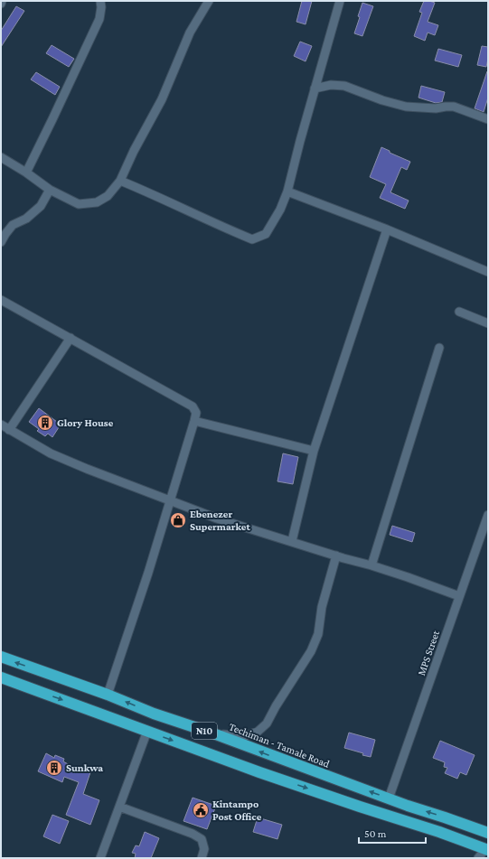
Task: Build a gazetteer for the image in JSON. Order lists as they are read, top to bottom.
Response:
{
  "streets": {
    "highway": ["N10", "Techiman - Tamale Road"],
    "street": ["MPS Street"]
  },
  "crossings": [
    ["MPS Street", "Techiman - Tamale Road"]
  ],
  "places": {
    "building": ["Glory House", "Sunkwa"],
    "shop": ["Ebenezer Supermarket"],
    "public building": ["Kintampo Post Office"]
  },
  "scale_bar": "50 m"
}
